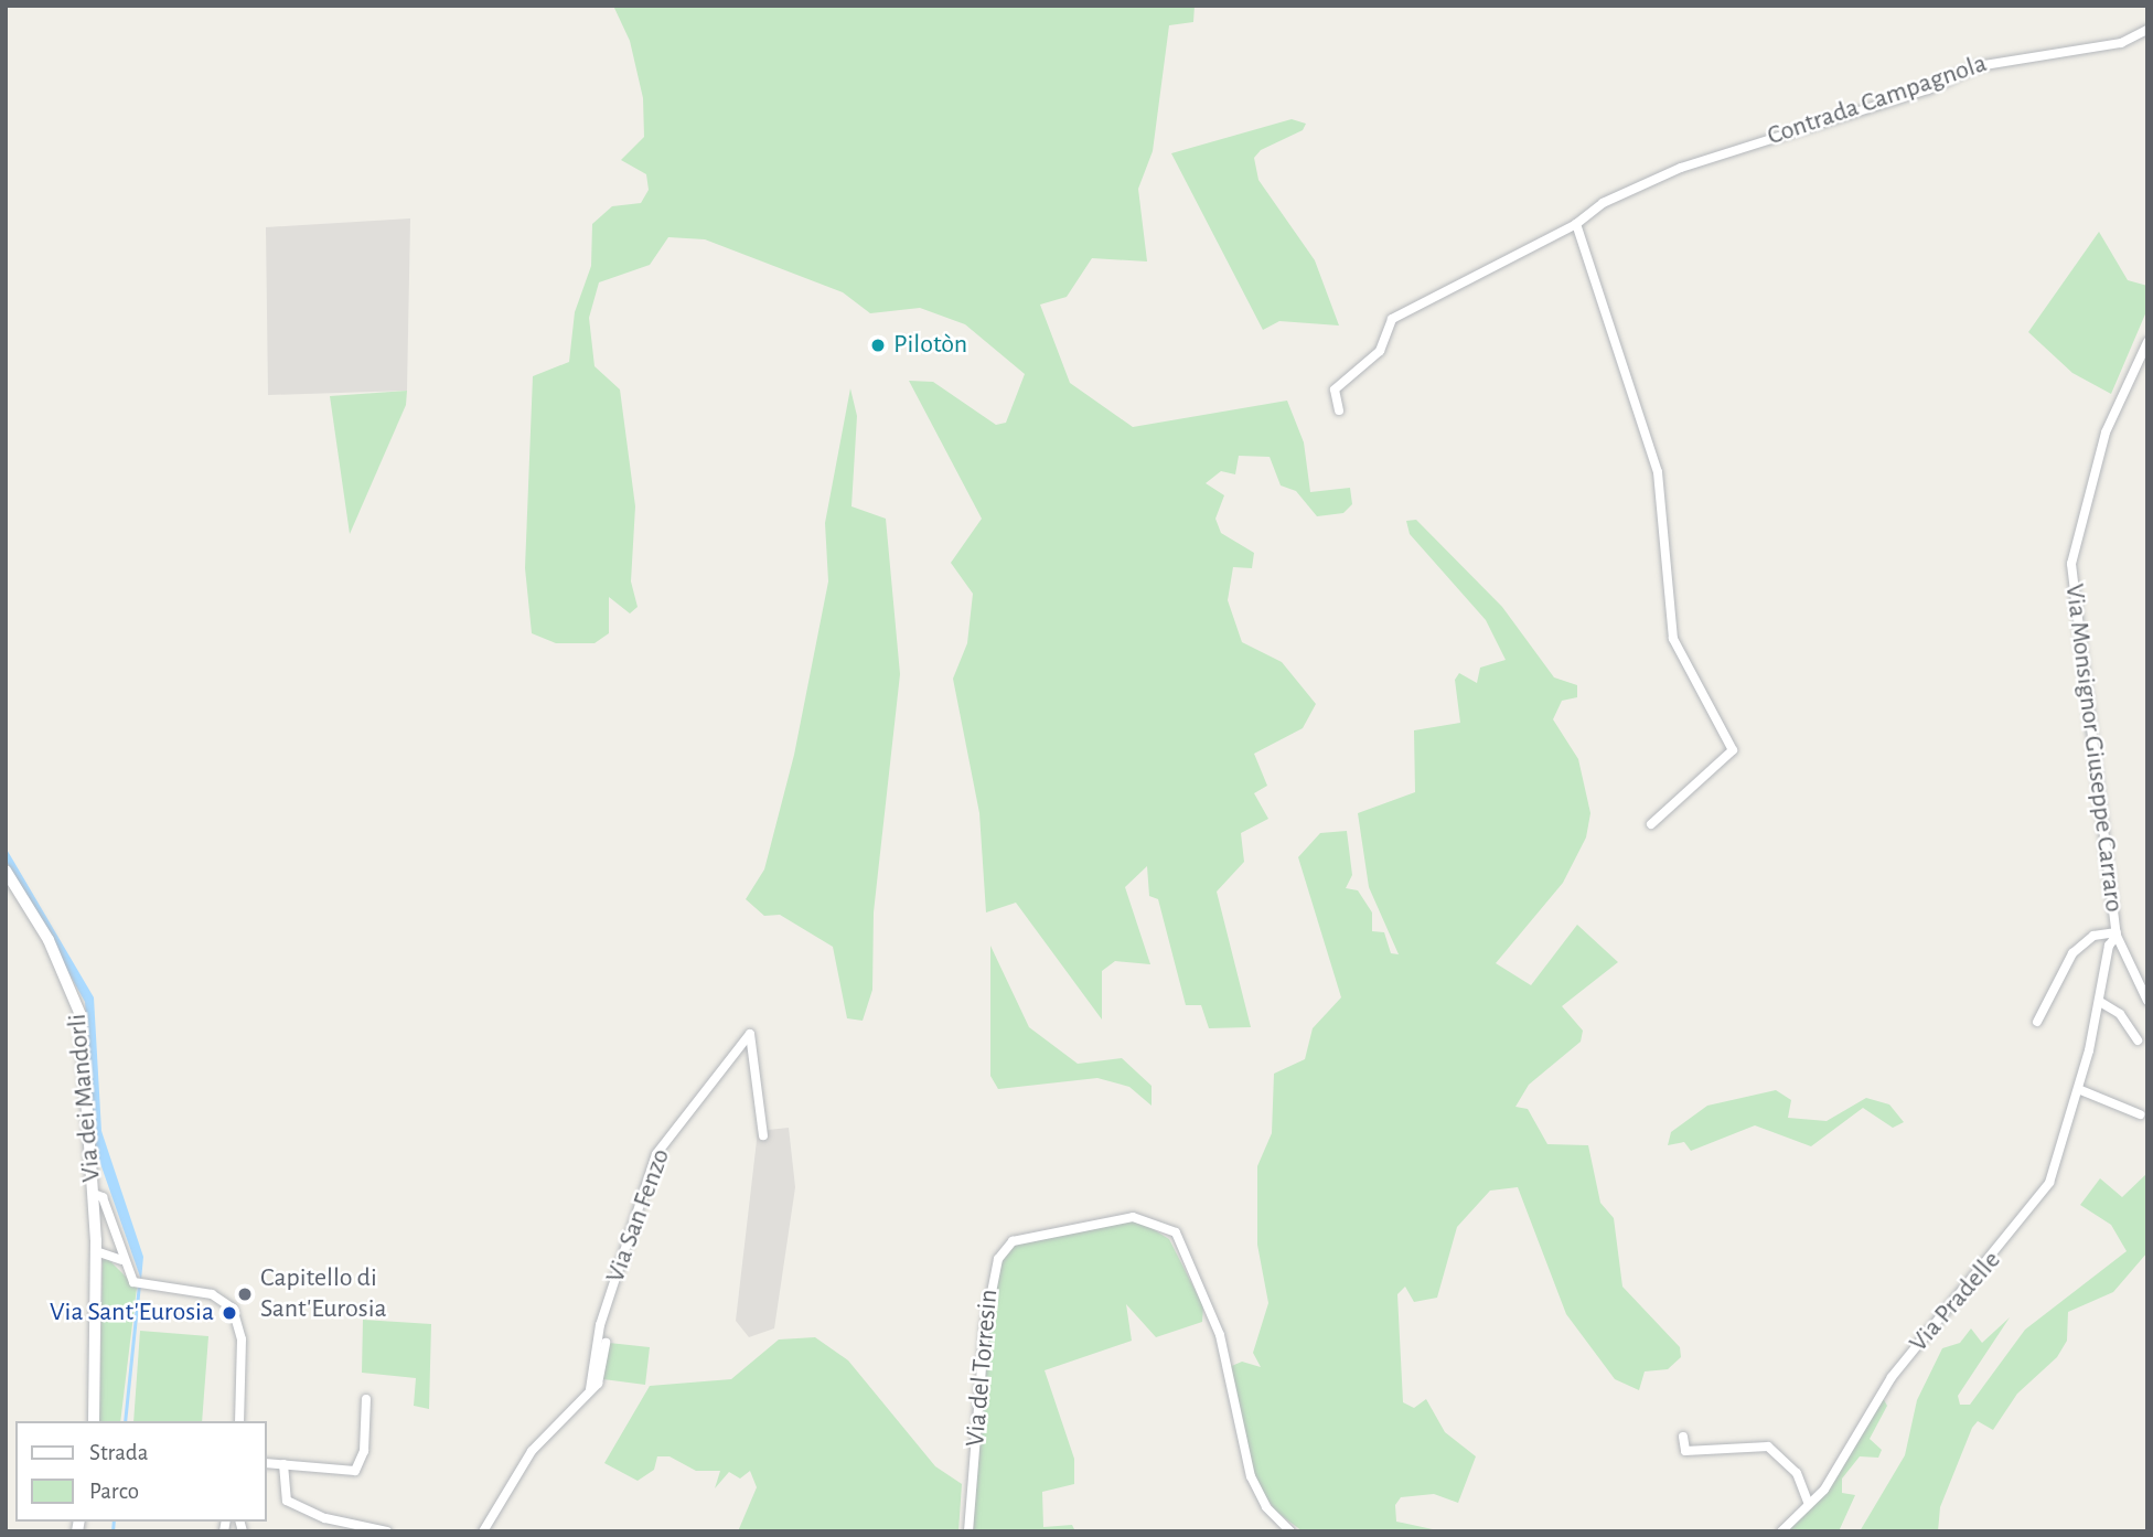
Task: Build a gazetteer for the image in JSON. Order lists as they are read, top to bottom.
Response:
{
  "streets": {
    "street": [
      "Contrada Campagnola",
      "Via Monsignor Giuseppe Carraro",
      "Via dei Mandorli",
      "Via San Fenzo",
      "Via Pradelle",
      "Via del Torresin"
    ]
  },
  "crossings": [
    ["Via Monsignor Giuseppe Carraro", "Via Pradelle"]
  ],
  "places": ["Pilotòn", "Capitello di Sant'Eurosia", "Via Sant'Eurosia"],
  "legend": ["Strada", "Parco"]
}
